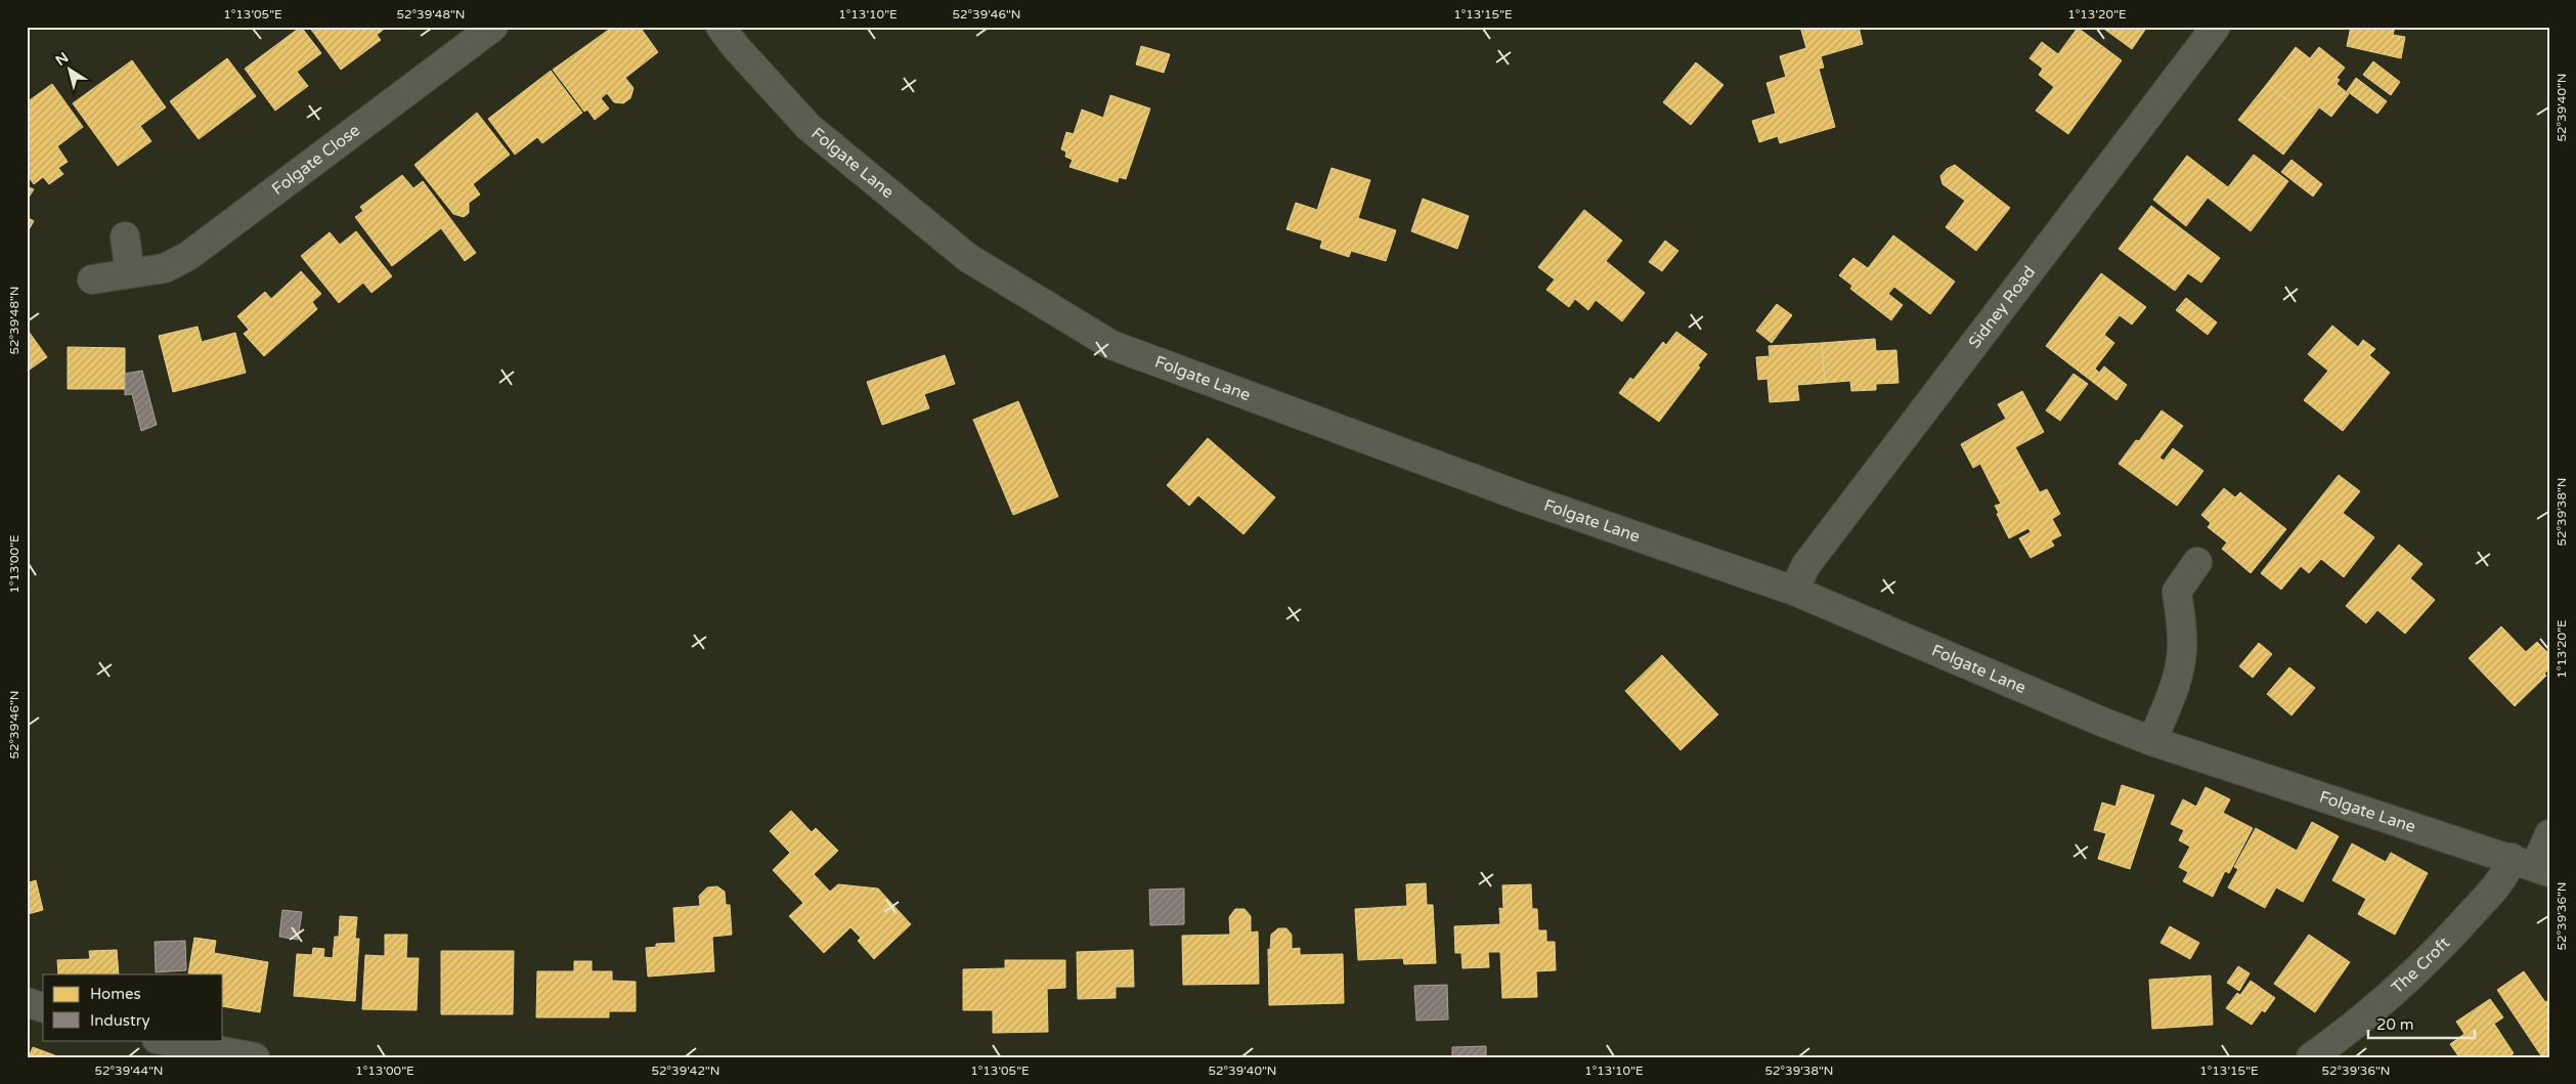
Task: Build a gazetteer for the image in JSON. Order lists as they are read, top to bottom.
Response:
{
  "streets": {
    "street": [
      "Folgate Close",
      "Folgate Lane",
      "Sidney Road",
      "The Croft"
    ]
  },
  "crossings": [
    ["Folgate Lane", "Sidney Road"],
    ["Folgate Lane", "The Croft"]
  ],
  "legend": ["Homes", "Industry"],
  "scale_bar": "20 m",
  "north": "top left",
  "coordinates": [
    "1°13'05\"E",
    "52°39'48\"N",
    "1°13'10\"E",
    "52°39'46\"N",
    "1°13'15\"E",
    "1°13'20\"E",
    "52°39'40\"N",
    "52°39'38\"N",
    "1°13'00\"E",
    "52°39'36\"N",
    "52°39'44\"N",
    "52°39'42\"N"
  ]
}
